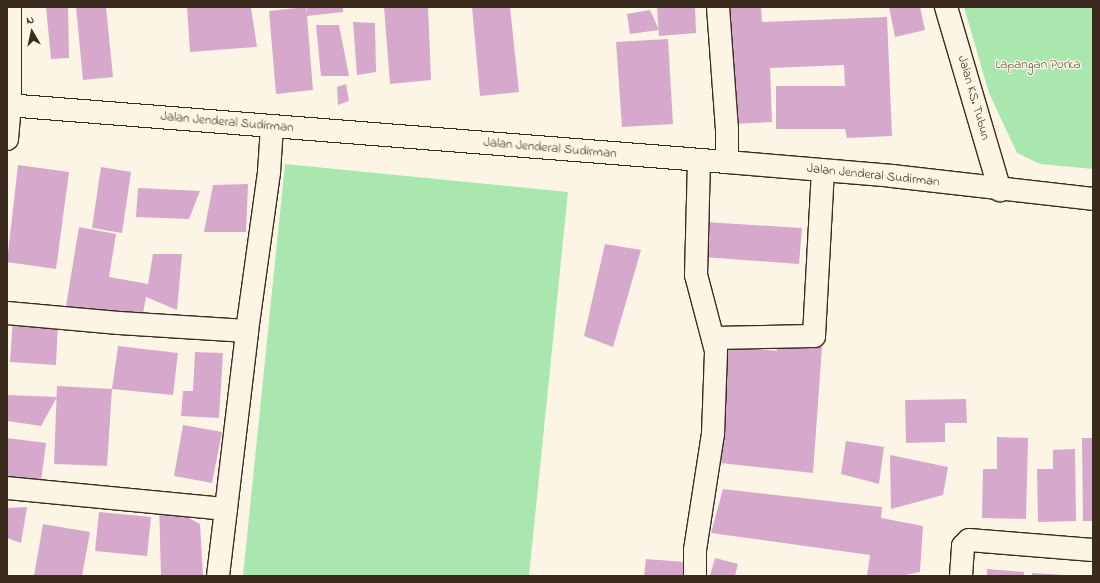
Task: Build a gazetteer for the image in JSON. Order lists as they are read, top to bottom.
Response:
{
  "streets": {
    "street": ["Jalan KS. Tubun", "Jalan Jenderal Sudirman"]
  },
  "crossings": [
    ["Jalan KS. Tubun", "Jalan Jenderal Sudirman"]
  ],
  "parks": ["Lapangan Porka"],
  "north": "top"
}
